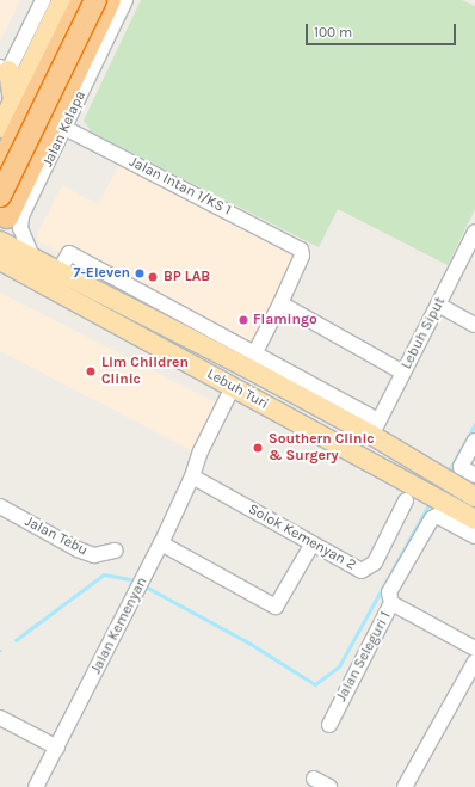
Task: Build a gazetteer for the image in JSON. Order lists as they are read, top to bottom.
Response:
{
  "streets": {
    "main road": ["Lebuh Turi"],
    "street": [
      "Jalan Kelapa",
      "Jalan Intan 1/KS 1",
      "Lebuh Siput",
      "Jalan Tebu",
      "Solok Kemenyan 2",
      "Jalan Kemenyan",
      "Jalan Seleguri 1"
    ]
  },
  "crossings": [
    ["Jalan Kelapa", "Jalan Intan 1/KS 1"],
    ["Jalan Kelapa", "Lebuh Turi"],
    ["Lebuh Siput", "Lebuh Turi"],
    ["Lebuh Turi", "Jalan Kemenyan"],
    ["Lebuh Turi", "Jalan Seleguri 1"],
    ["Solok Kemenyan 2", "Jalan Kemenyan"]
  ],
  "places": [
    "7-Eleven",
    "BP LAB",
    "Flamingo",
    "Lim Children Clinic",
    "Southern Clinic & Surgery"
  ],
  "scale_bar": "100 m"
}
